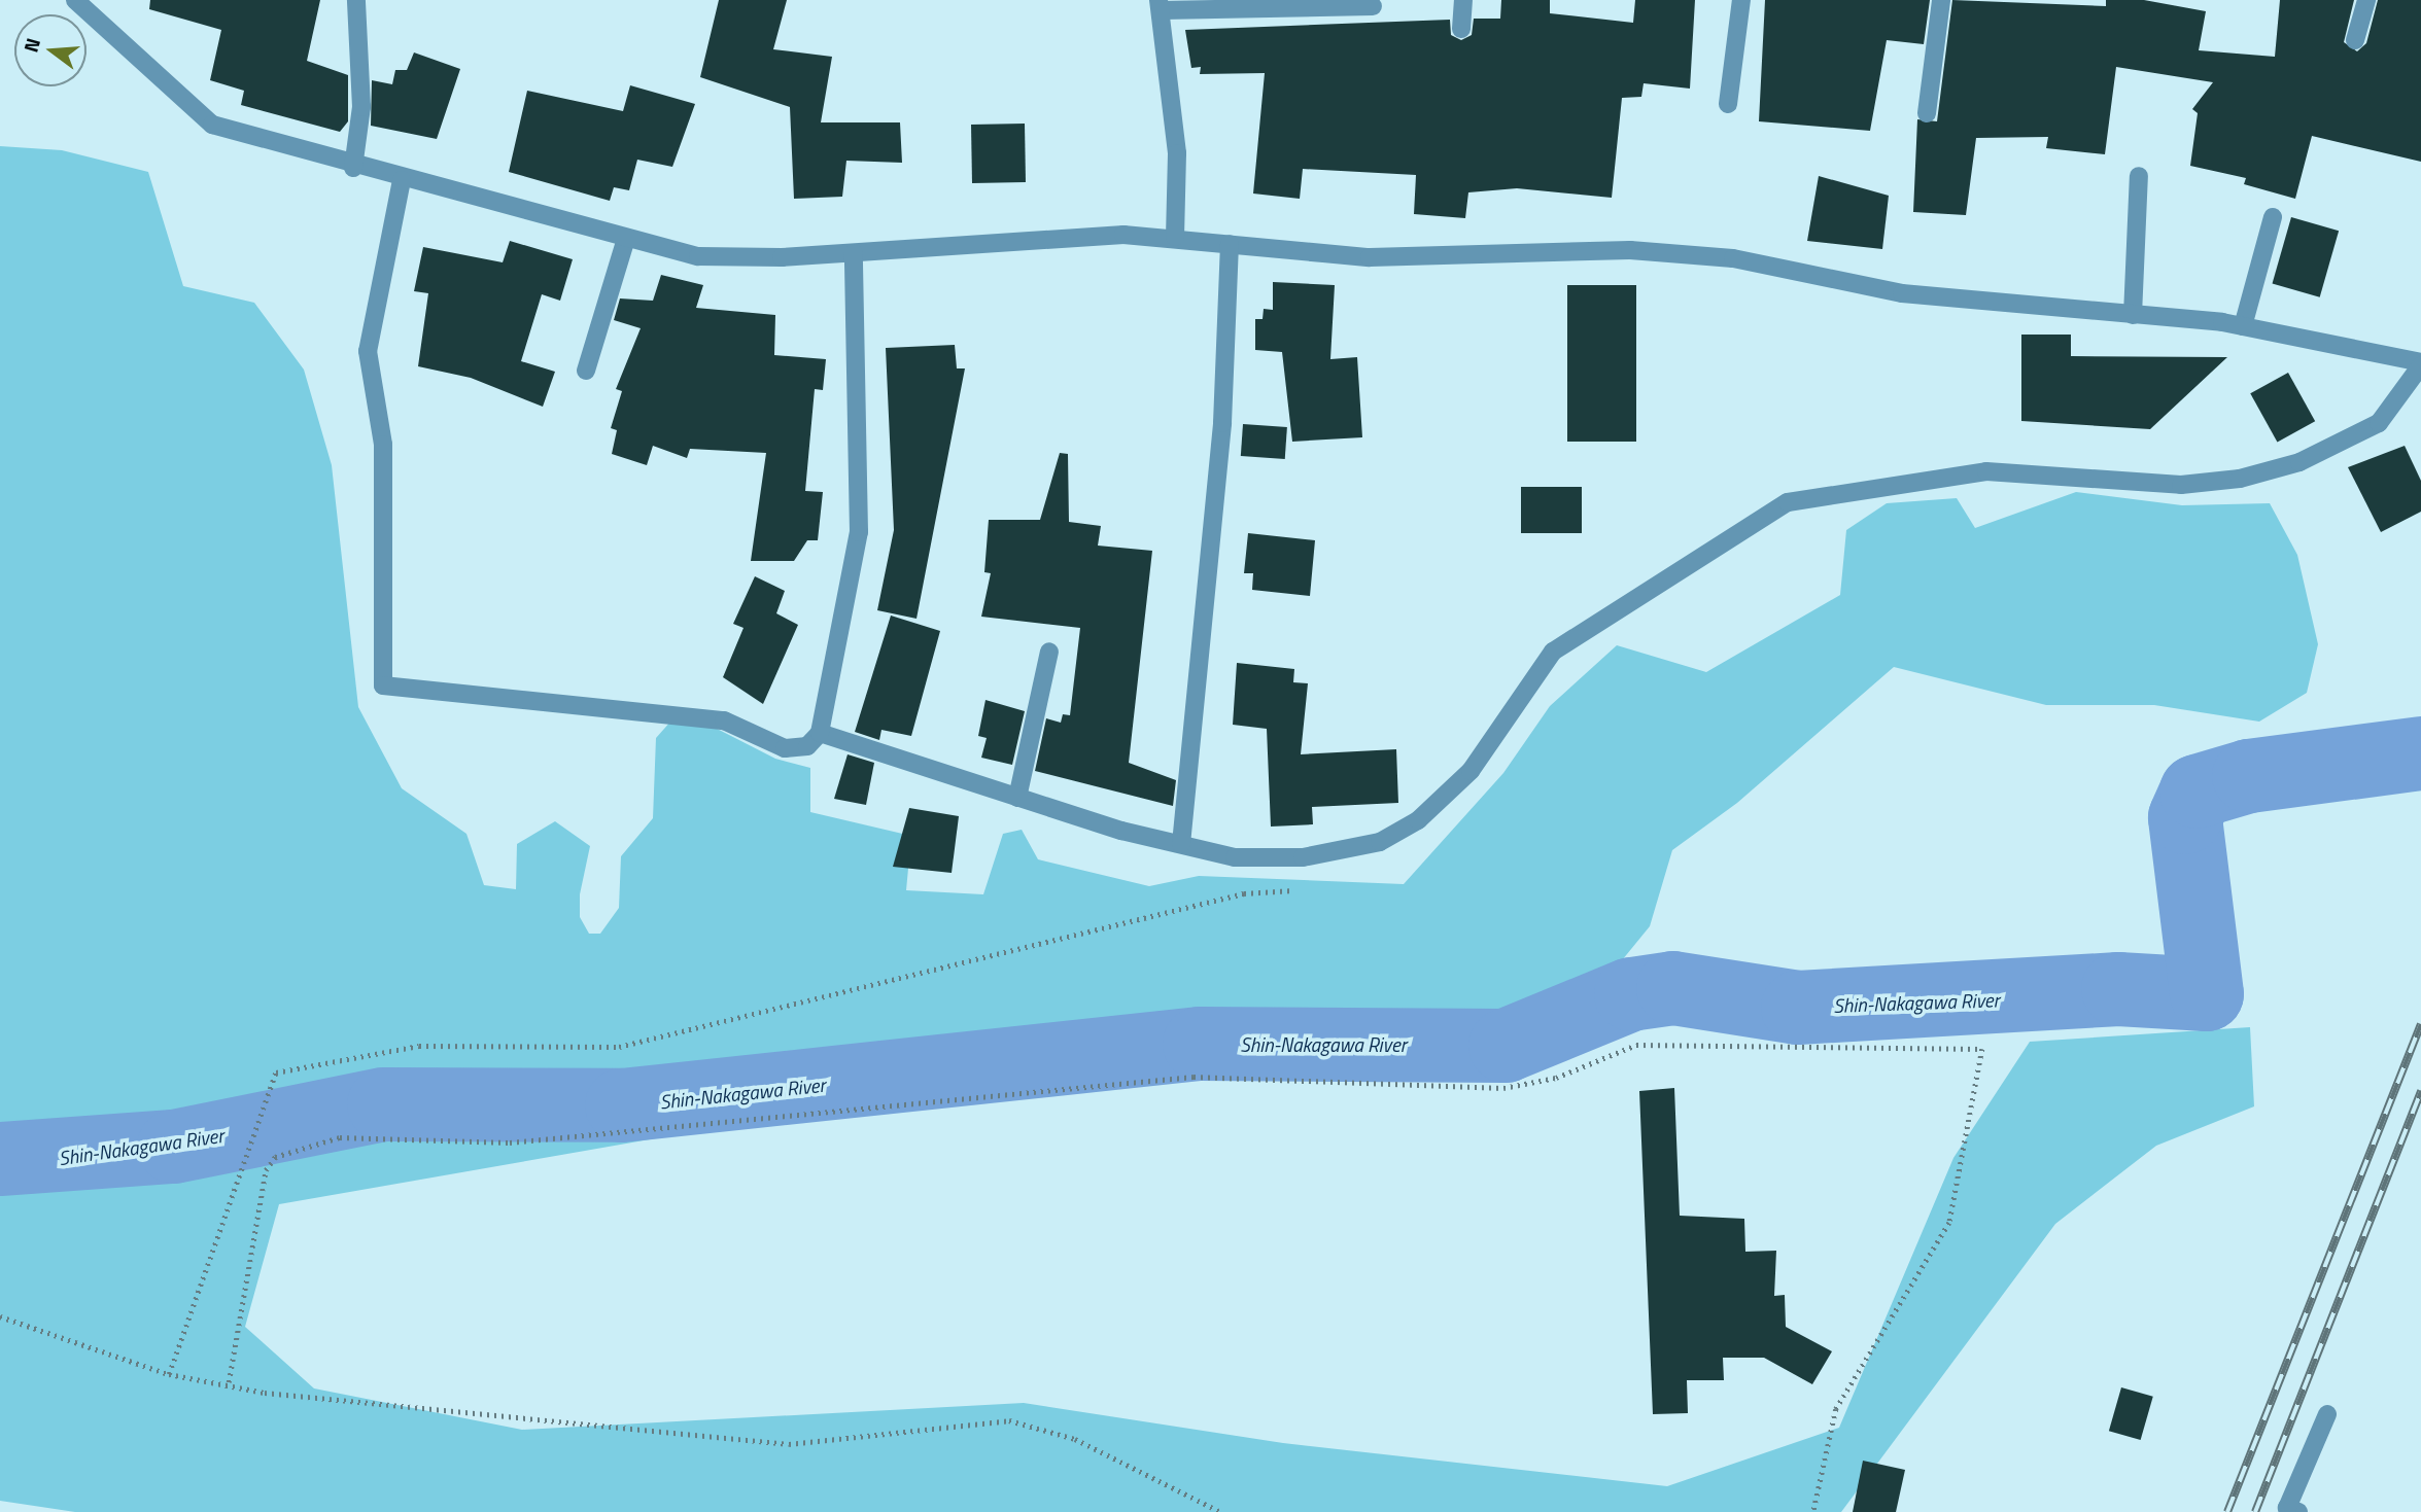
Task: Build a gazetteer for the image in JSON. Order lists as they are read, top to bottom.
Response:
{
  "water": ["Shin-Nakagawa River"],
  "north": "left"
}
